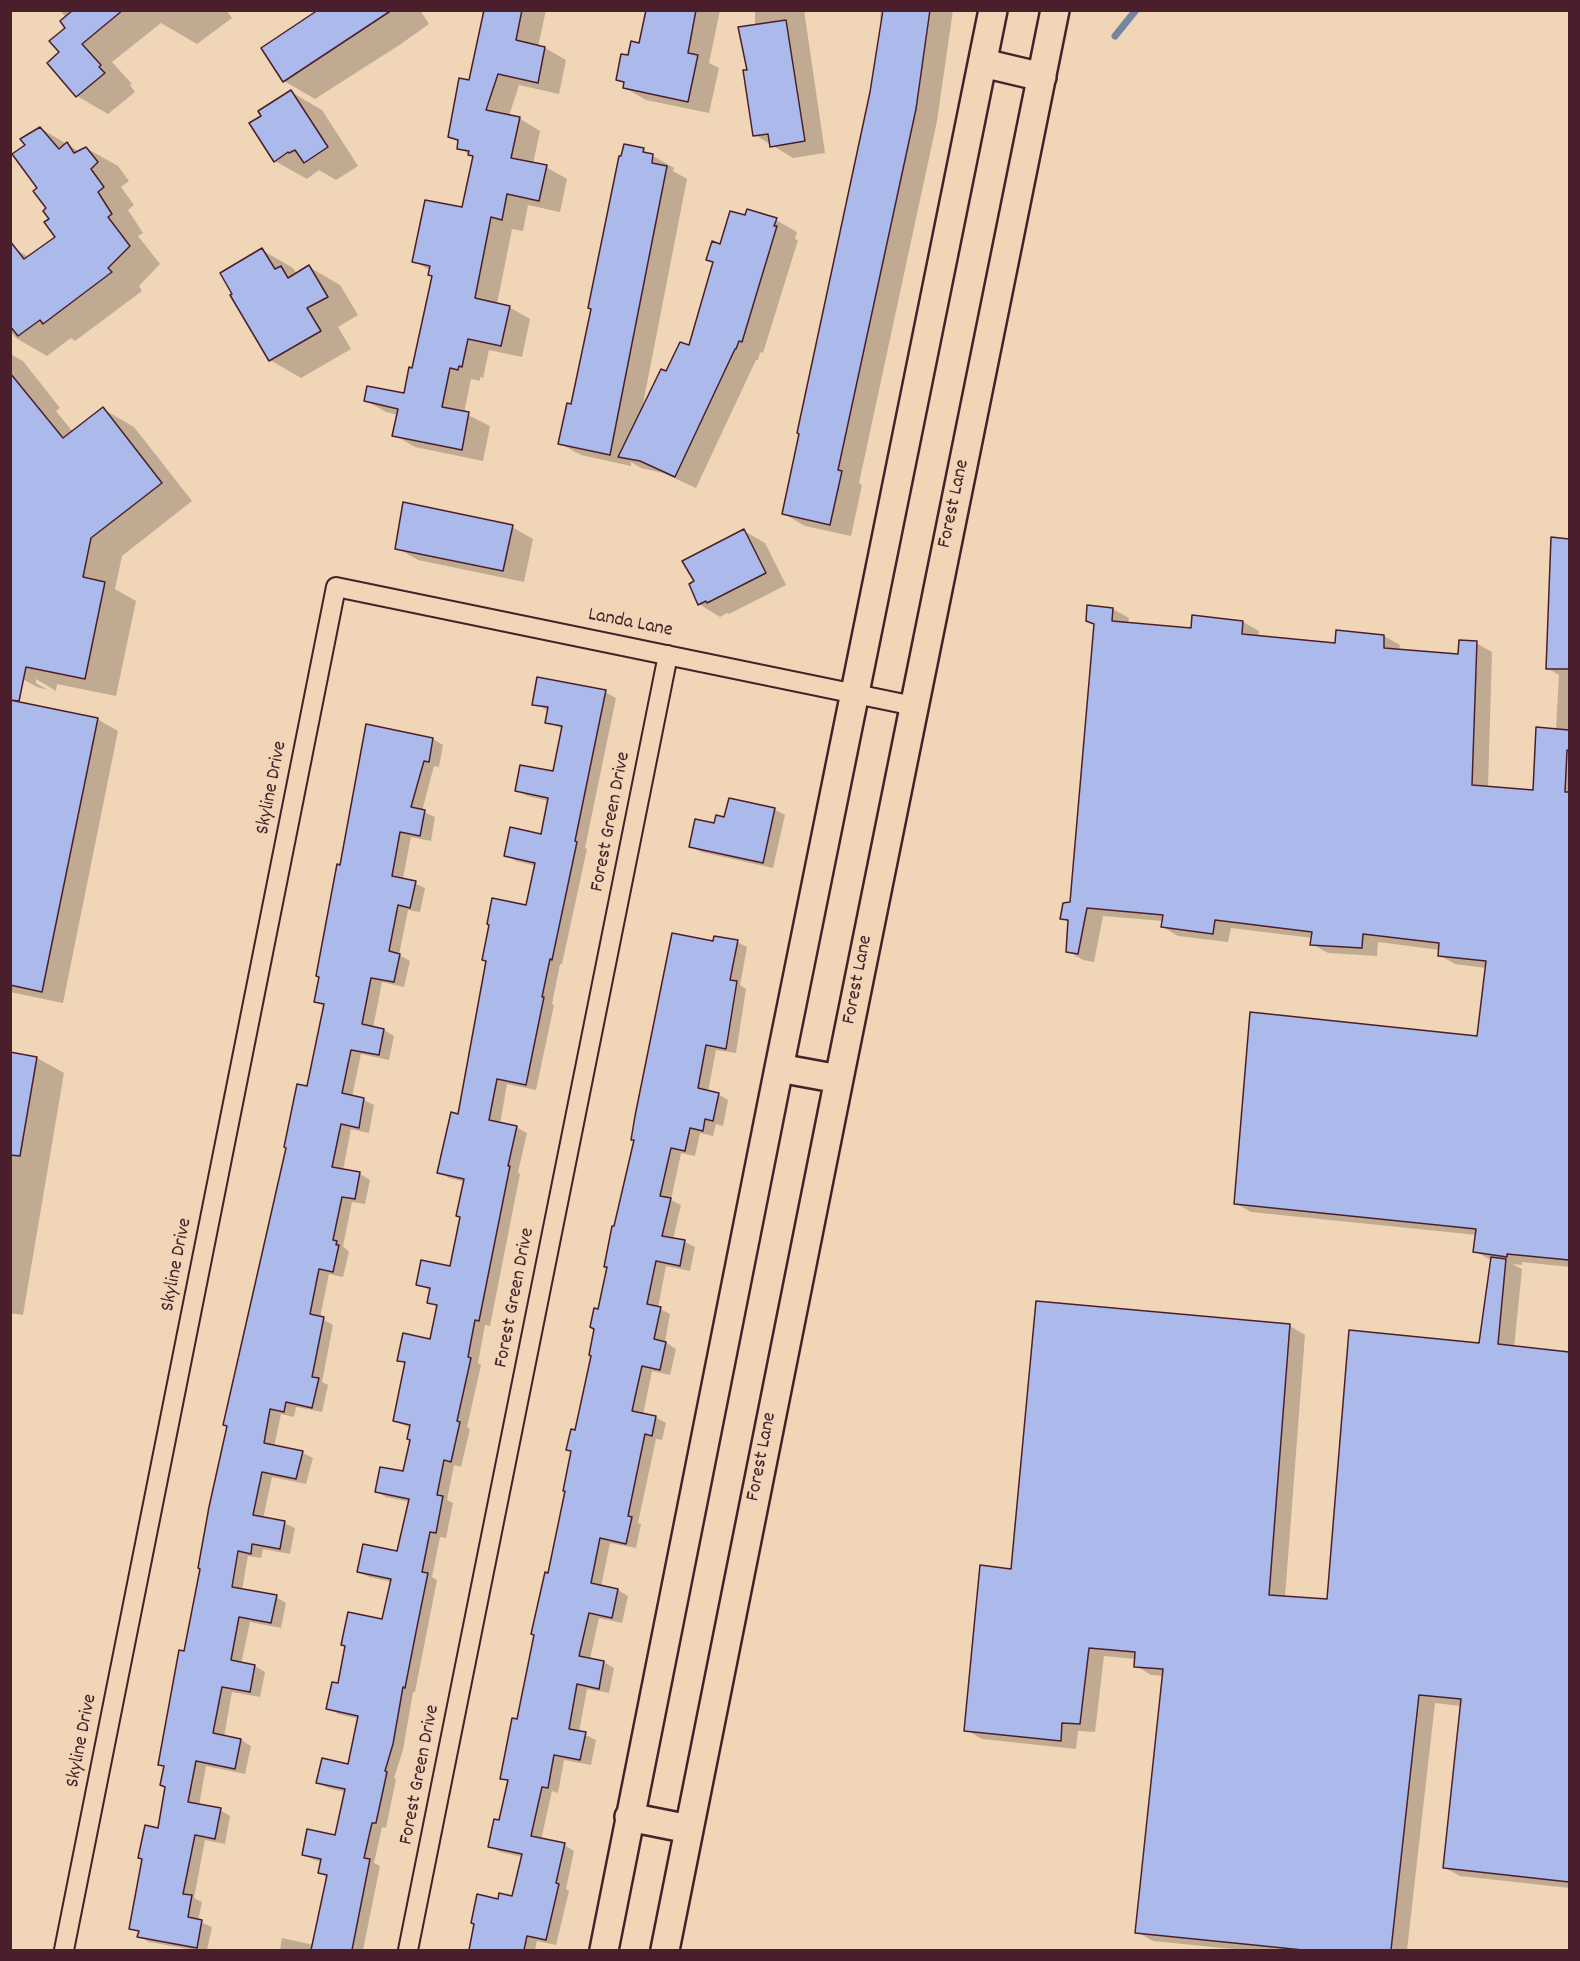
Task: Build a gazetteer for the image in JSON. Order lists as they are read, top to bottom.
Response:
{
  "streets": {
    "main road": ["Forest Lane"],
    "street": ["Landa Lane", "Skyline Drive", "Forest Green Drive"]
  },
  "crossings": [
    ["Forest Lane", "Landa Lane"],
    ["Landa Lane", "Skyline Drive"],
    ["Landa Lane", "Forest Green Drive"]
  ]
}
